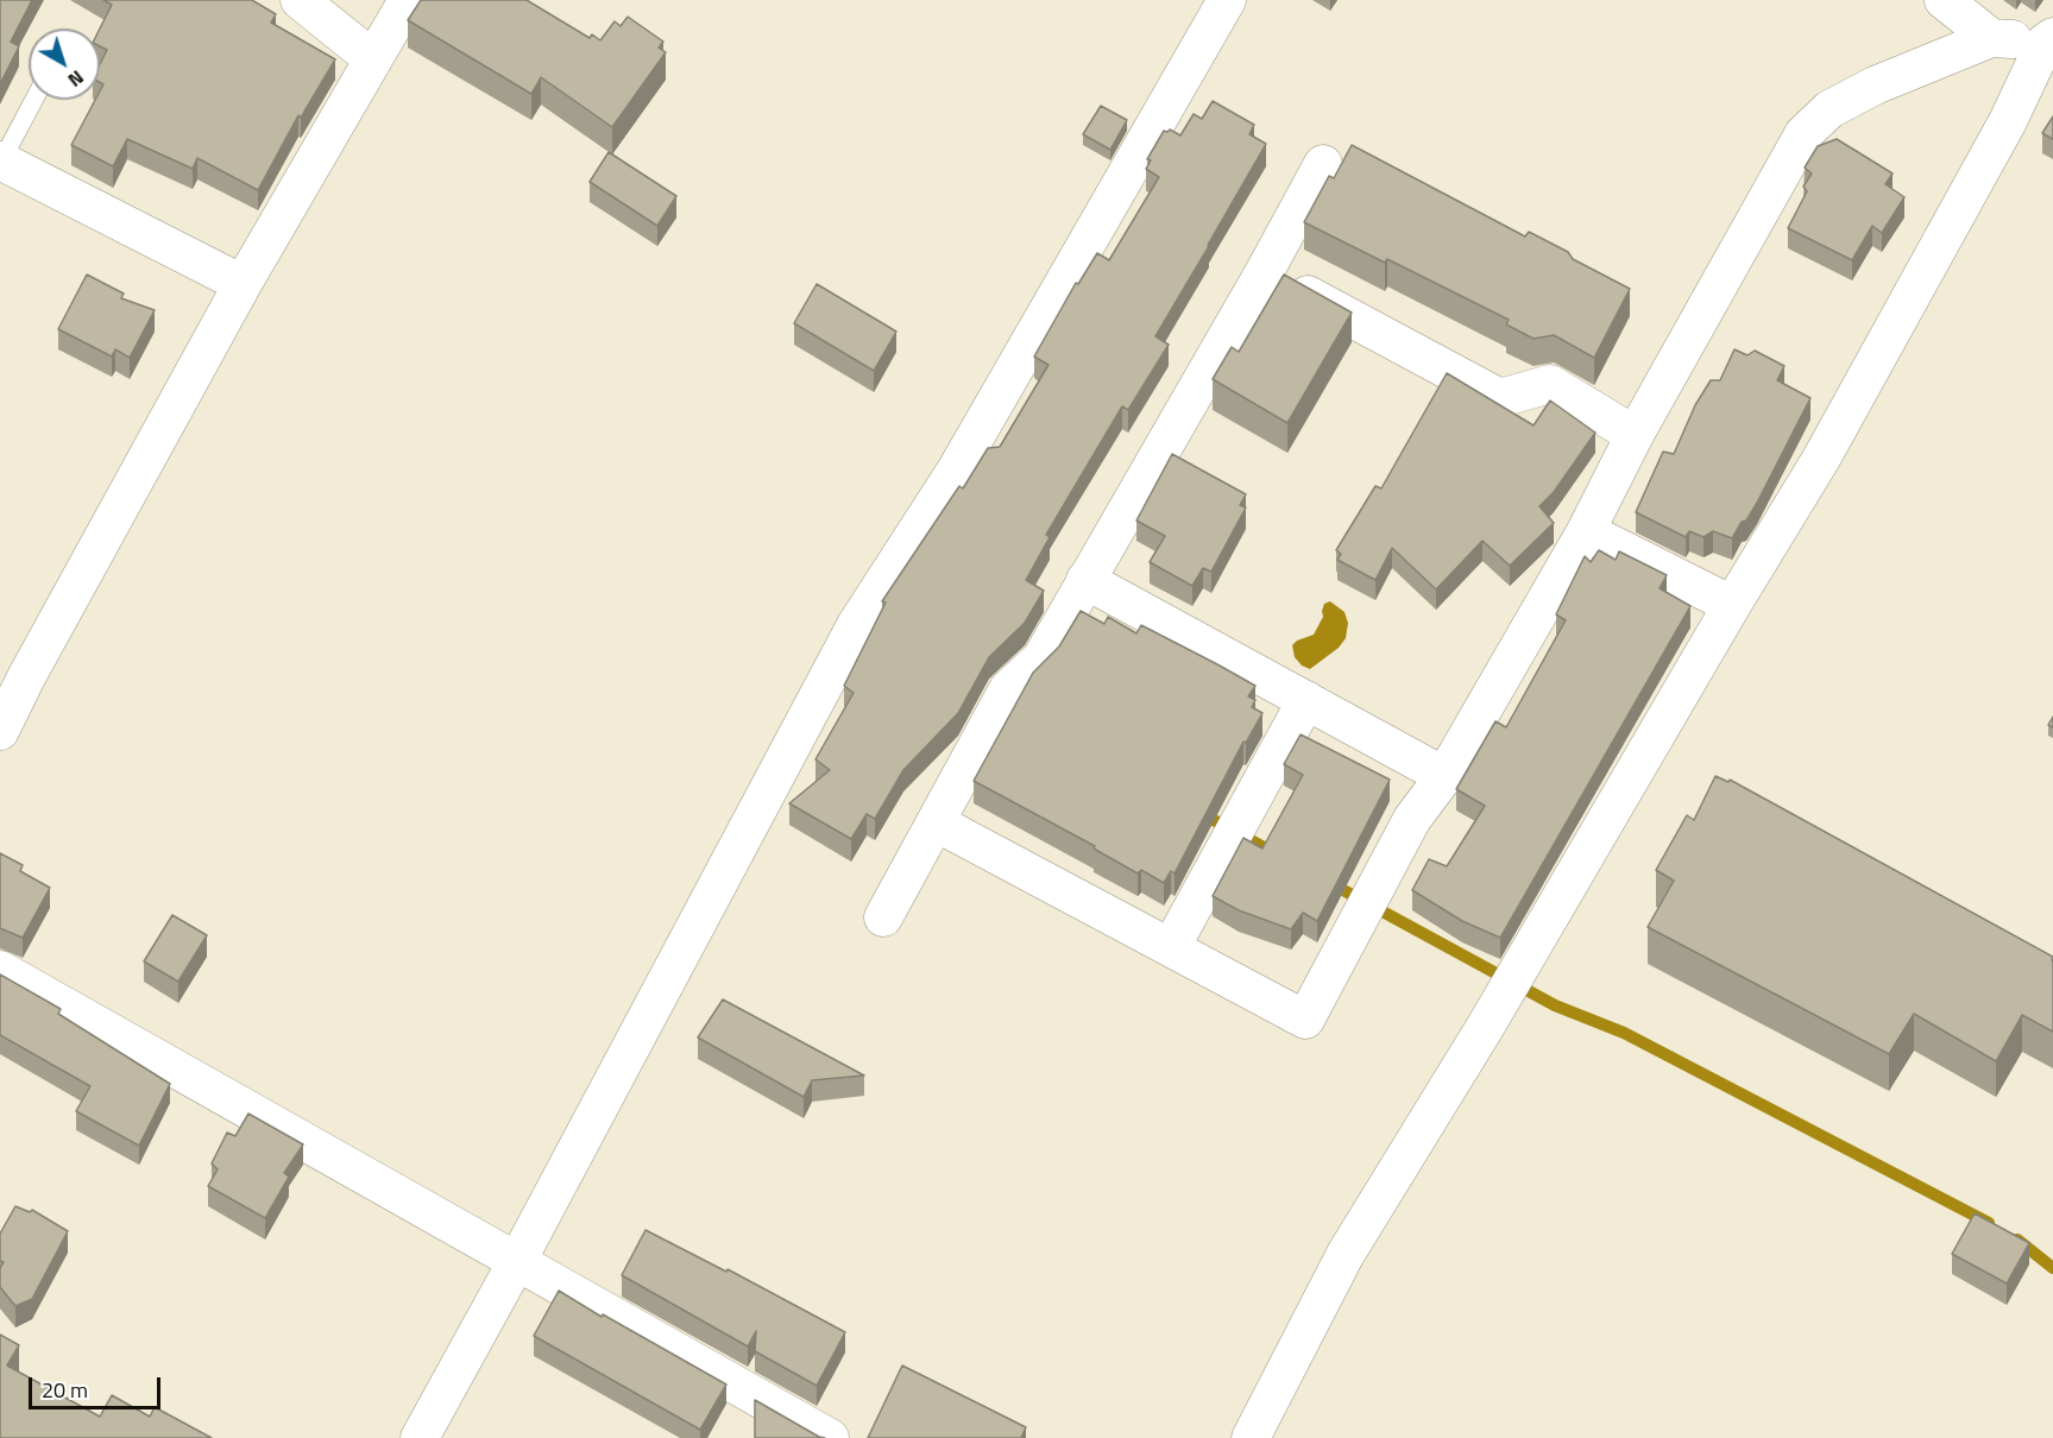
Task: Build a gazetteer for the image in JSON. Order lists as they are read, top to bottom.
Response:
{
  "scale_bar": "20 m",
  "north": "bottom right"
}
